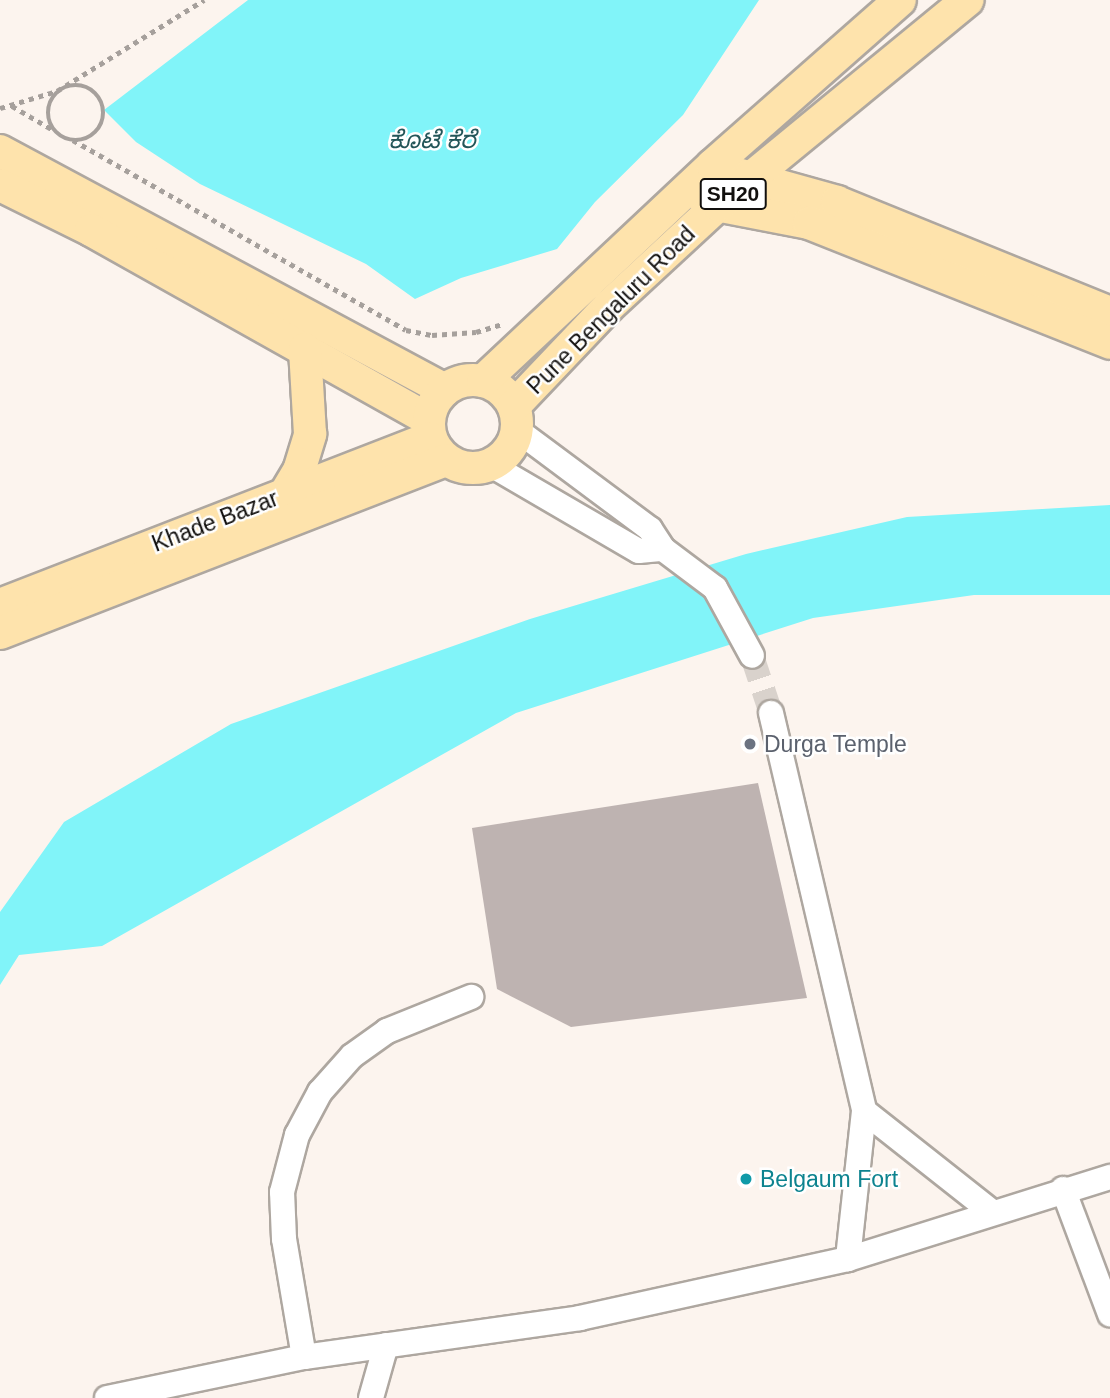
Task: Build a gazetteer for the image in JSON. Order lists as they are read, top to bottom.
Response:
{
  "streets": {
    "main road": ["SH20", "Pune Bengaluru Road", "Khade Bazar"]
  },
  "crossings": [
    ["SH20", "Pune Bengaluru Road"],
    ["SH20", "Khade Bazar"],
    ["Pune Bengaluru Road", "Khade Bazar"]
  ],
  "water": ["ಕೊಟೆ ಕೆರೆ"],
  "places": ["Durga Temple", "Belgaum Fort"]
}
